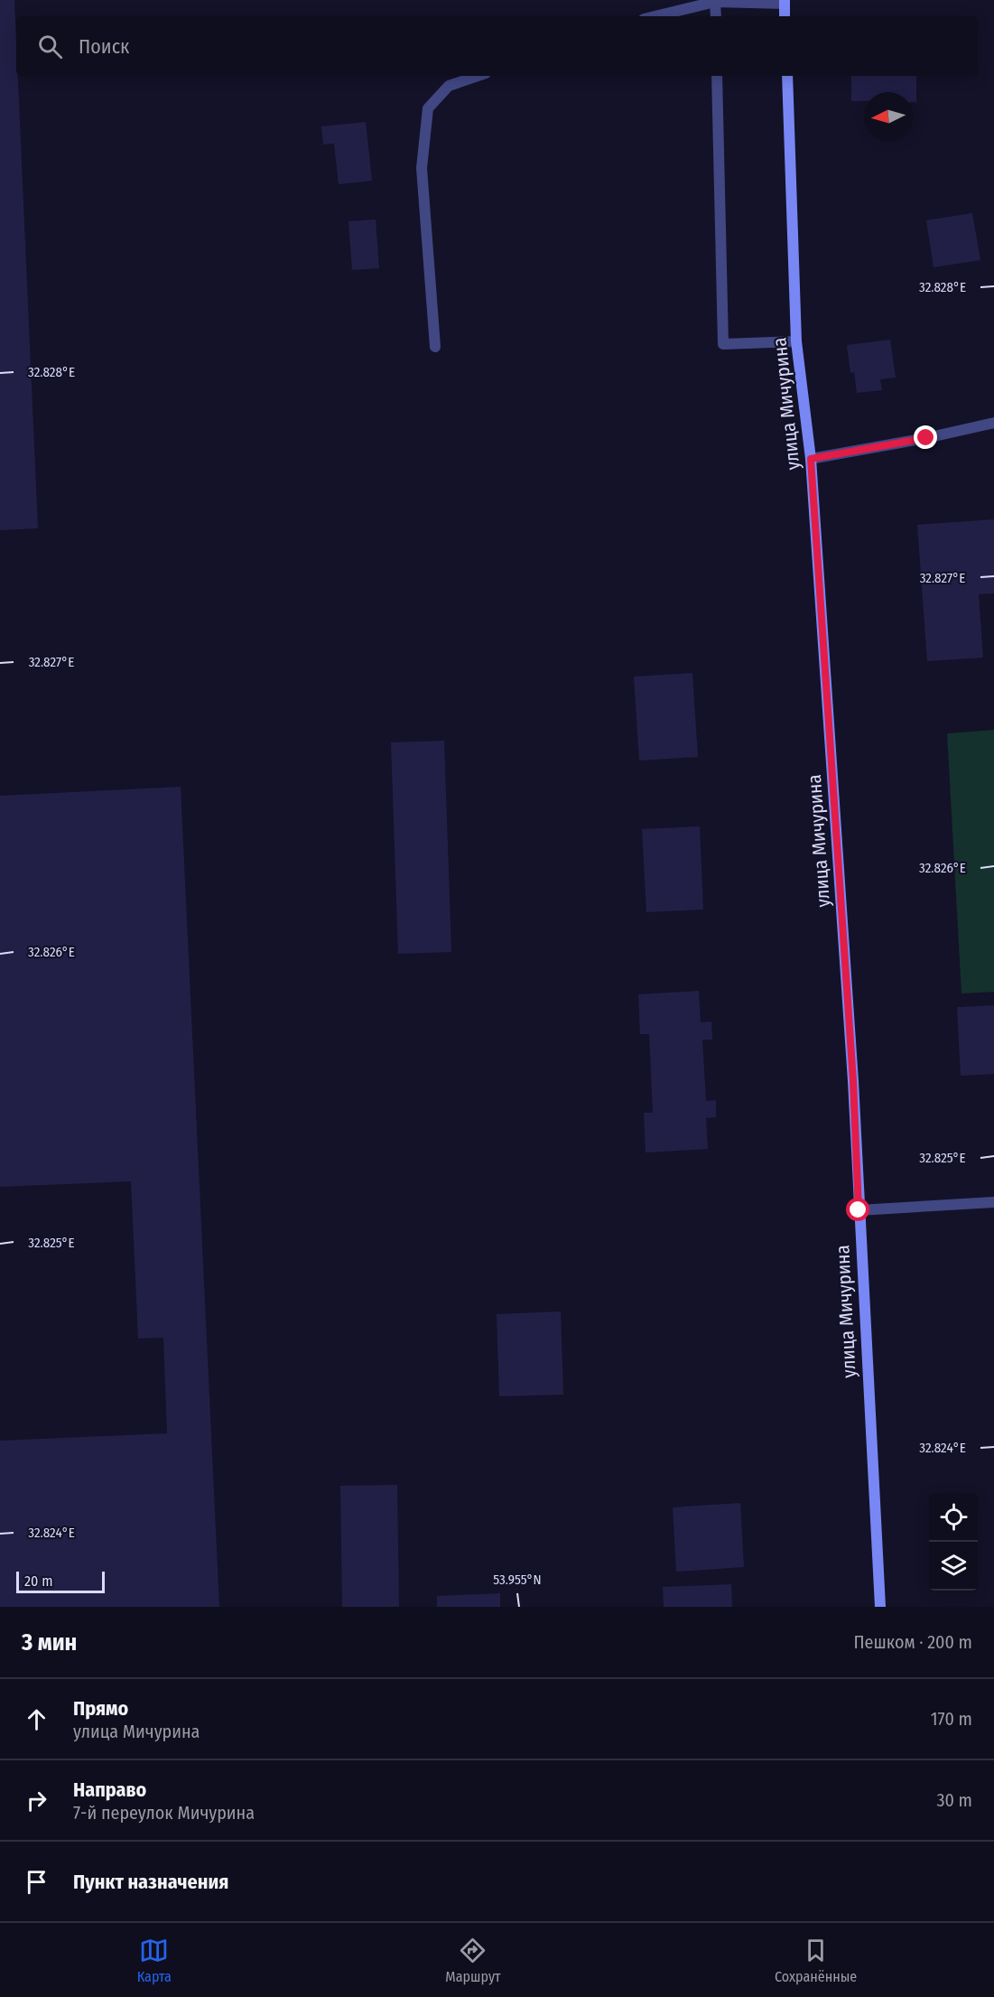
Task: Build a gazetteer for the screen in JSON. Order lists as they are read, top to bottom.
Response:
{
  "streets": {
    "main road": ["улица Мичурина"]
  },
  "scale_bar": "20 m",
  "north": "left",
  "page": {
    "search": "Поиск",
    "scale": "20 m",
    "heading": ["3 мин", "Пешком · 200 m"],
    "list": [
      ["Прямо", "улица Мичурина", "170 m"],
      ["Направо", "7-й переулок Мичурина", "30 m"],
      "Пункт назначения"
    ],
    "nav": ["Карта", "Маршрут", "Сохранённые"]
  },
  "coordinates": [
    "32.828°E",
    "32.827°E",
    "32.826°E",
    "32.825°E",
    "32.824°E",
    "53.955°N"
  ]
}
